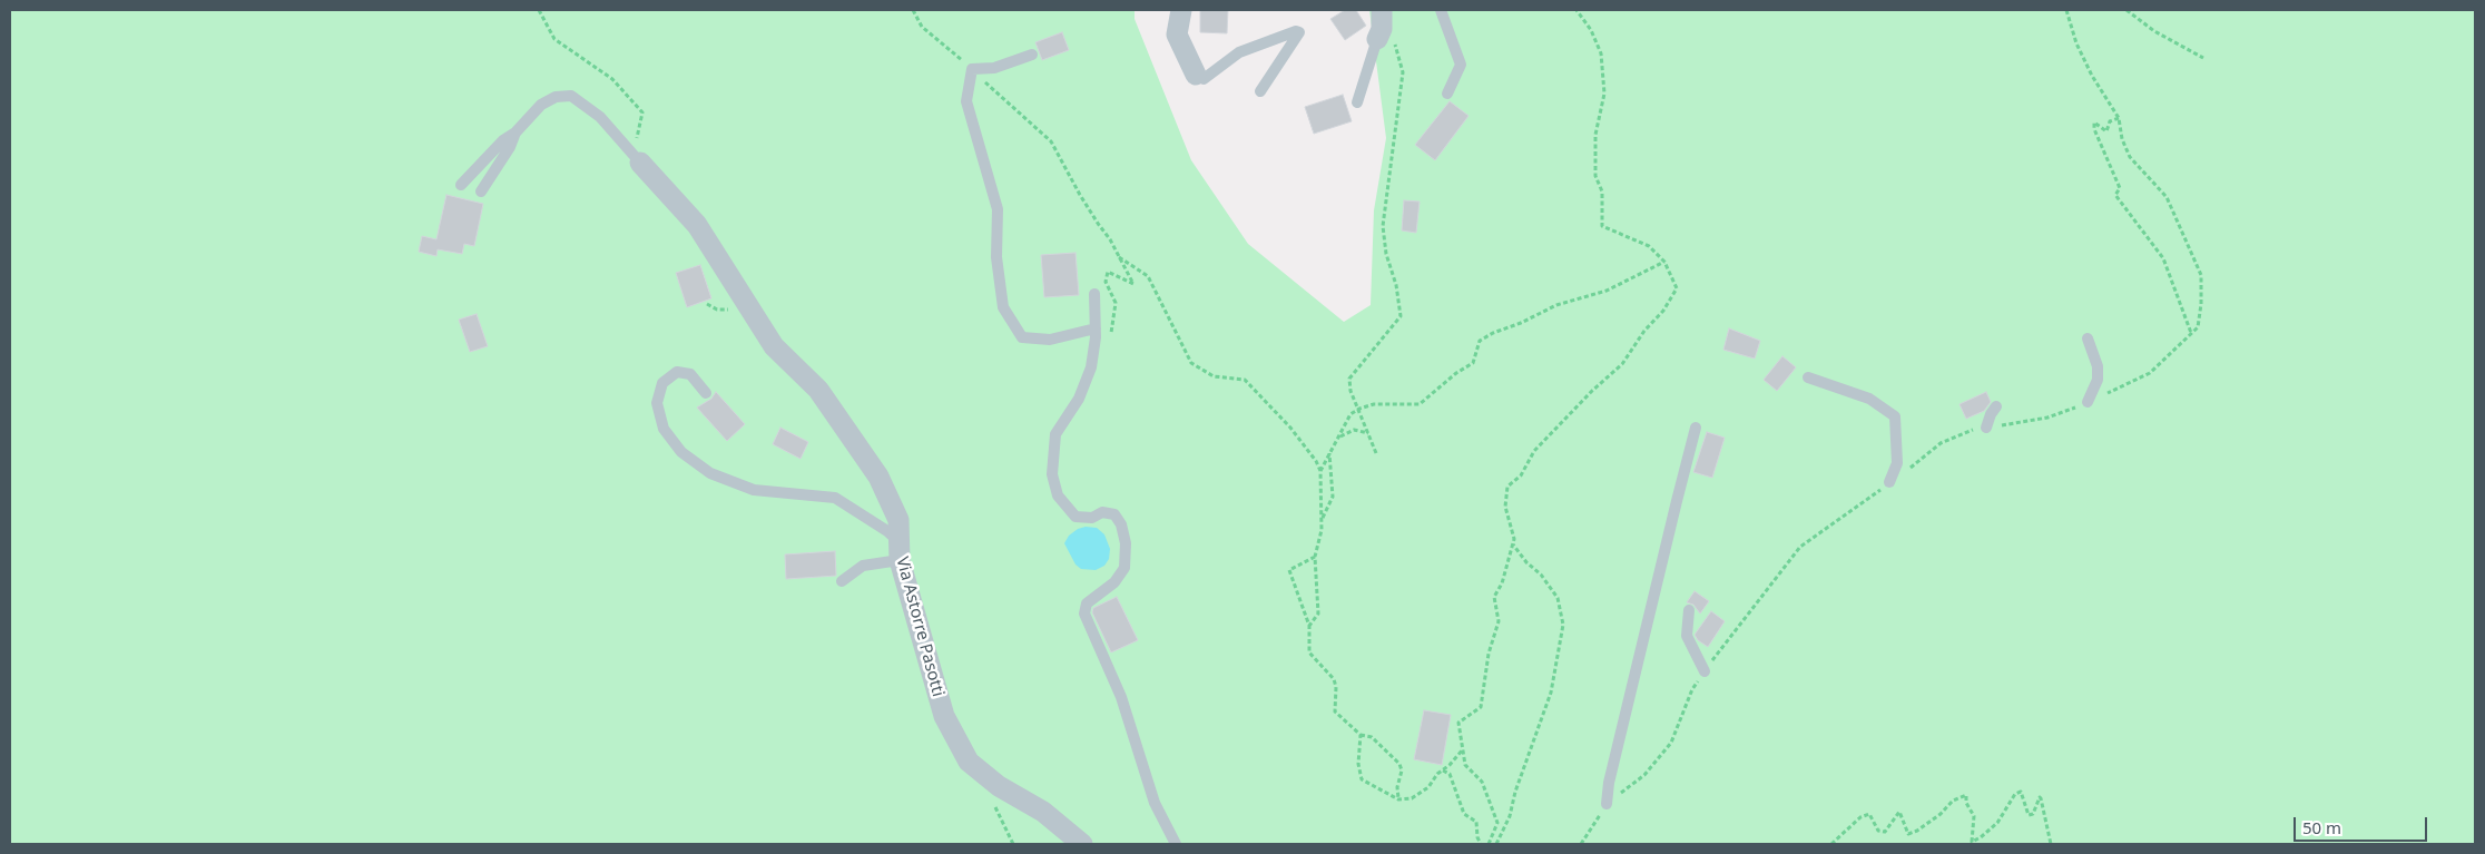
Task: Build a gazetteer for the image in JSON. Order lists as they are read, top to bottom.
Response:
{
  "streets": {
    "street": ["Via Astorre Pasotti"]
  },
  "scale_bar": "50 m"
}
